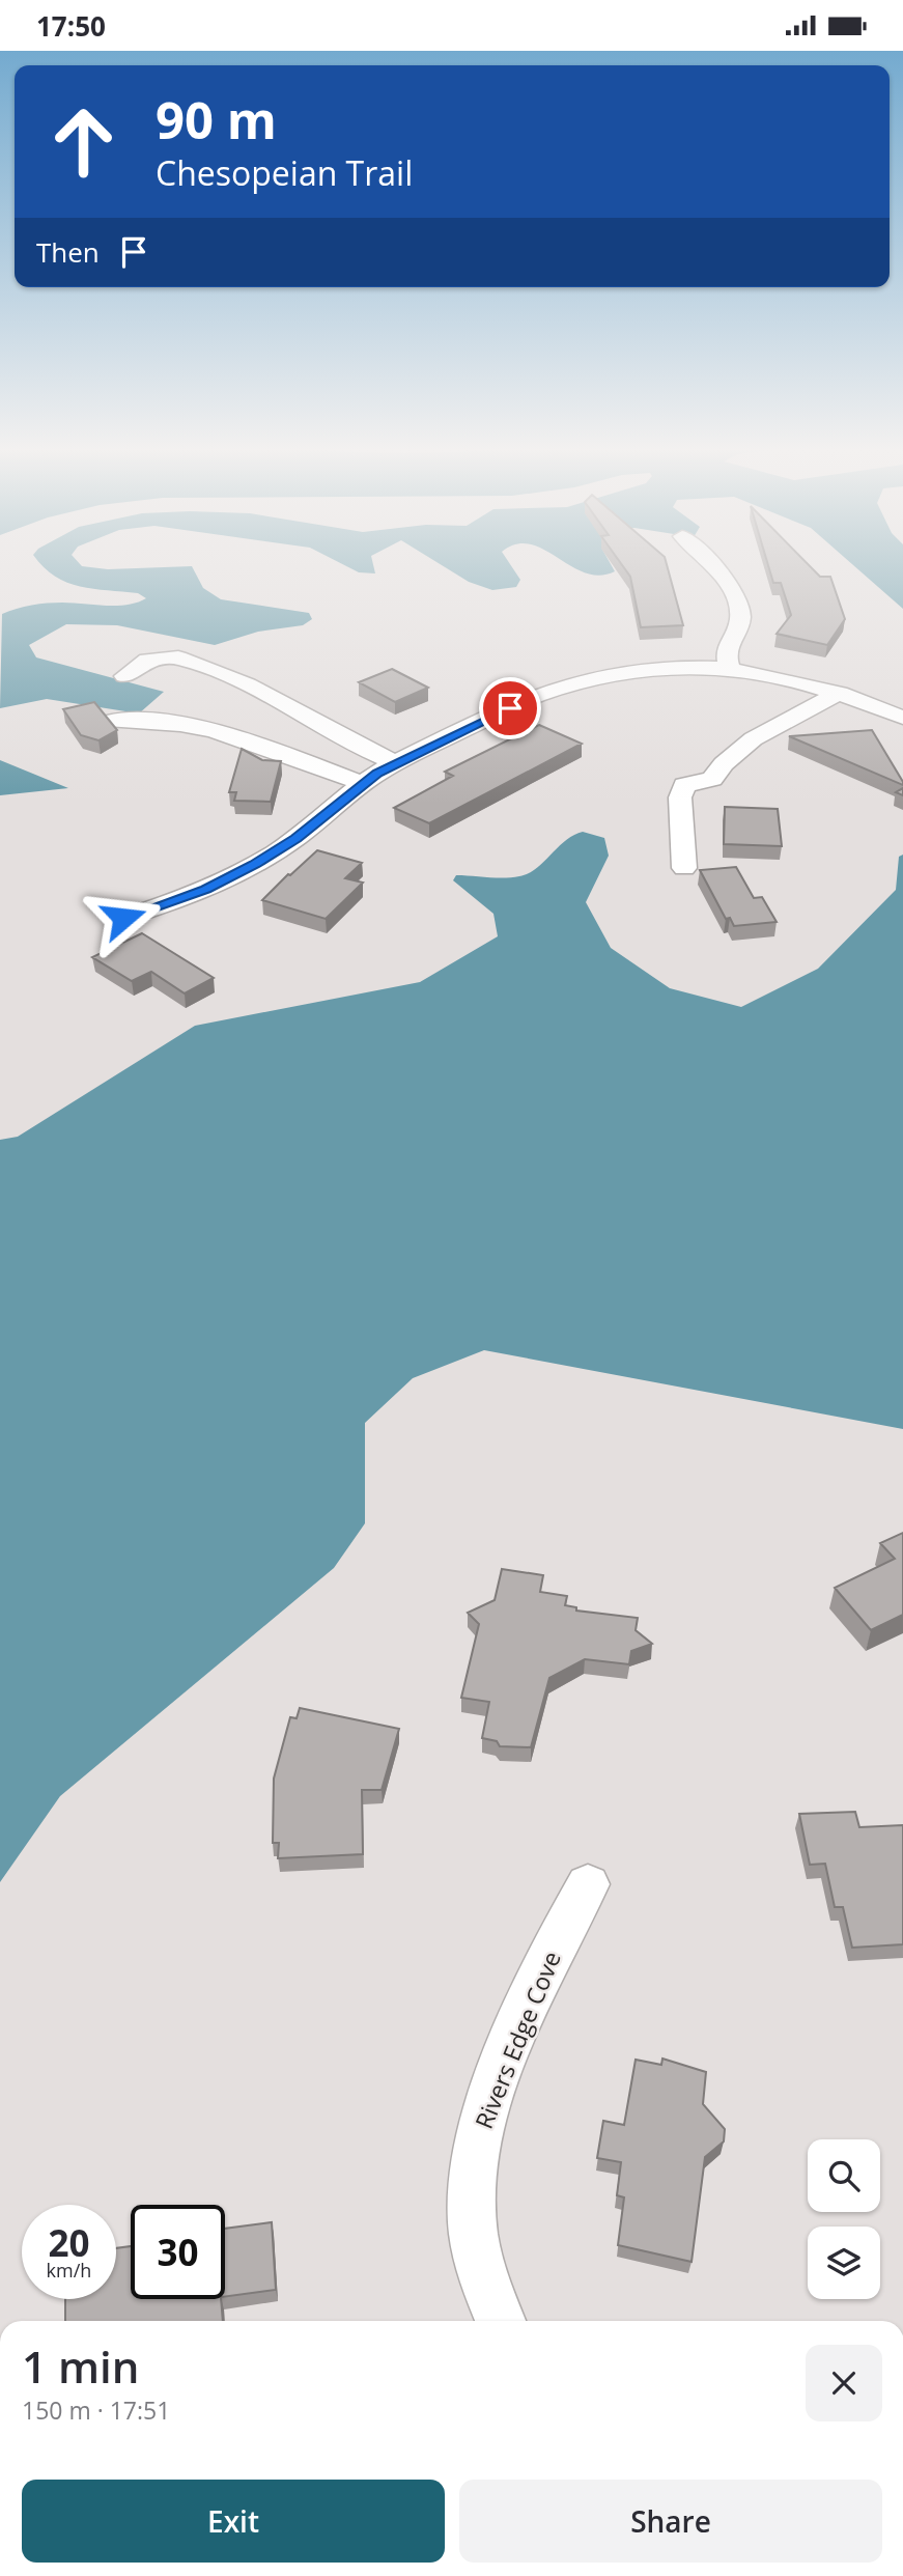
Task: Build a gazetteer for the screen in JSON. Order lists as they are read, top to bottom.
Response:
{
  "streets": {
    "street": ["Rivers Edge Cove"]
  },
  "page": {
    "status": "17:50",
    "turn": ["90 m", "Chesopeian Trail"],
    "then": "Then",
    "speed": "20 km/h",
    "limit": "30",
    "heading": ["1 min", "150 m · 17:51"],
    "buttons": ["Exit", "Share"]
  }
}
